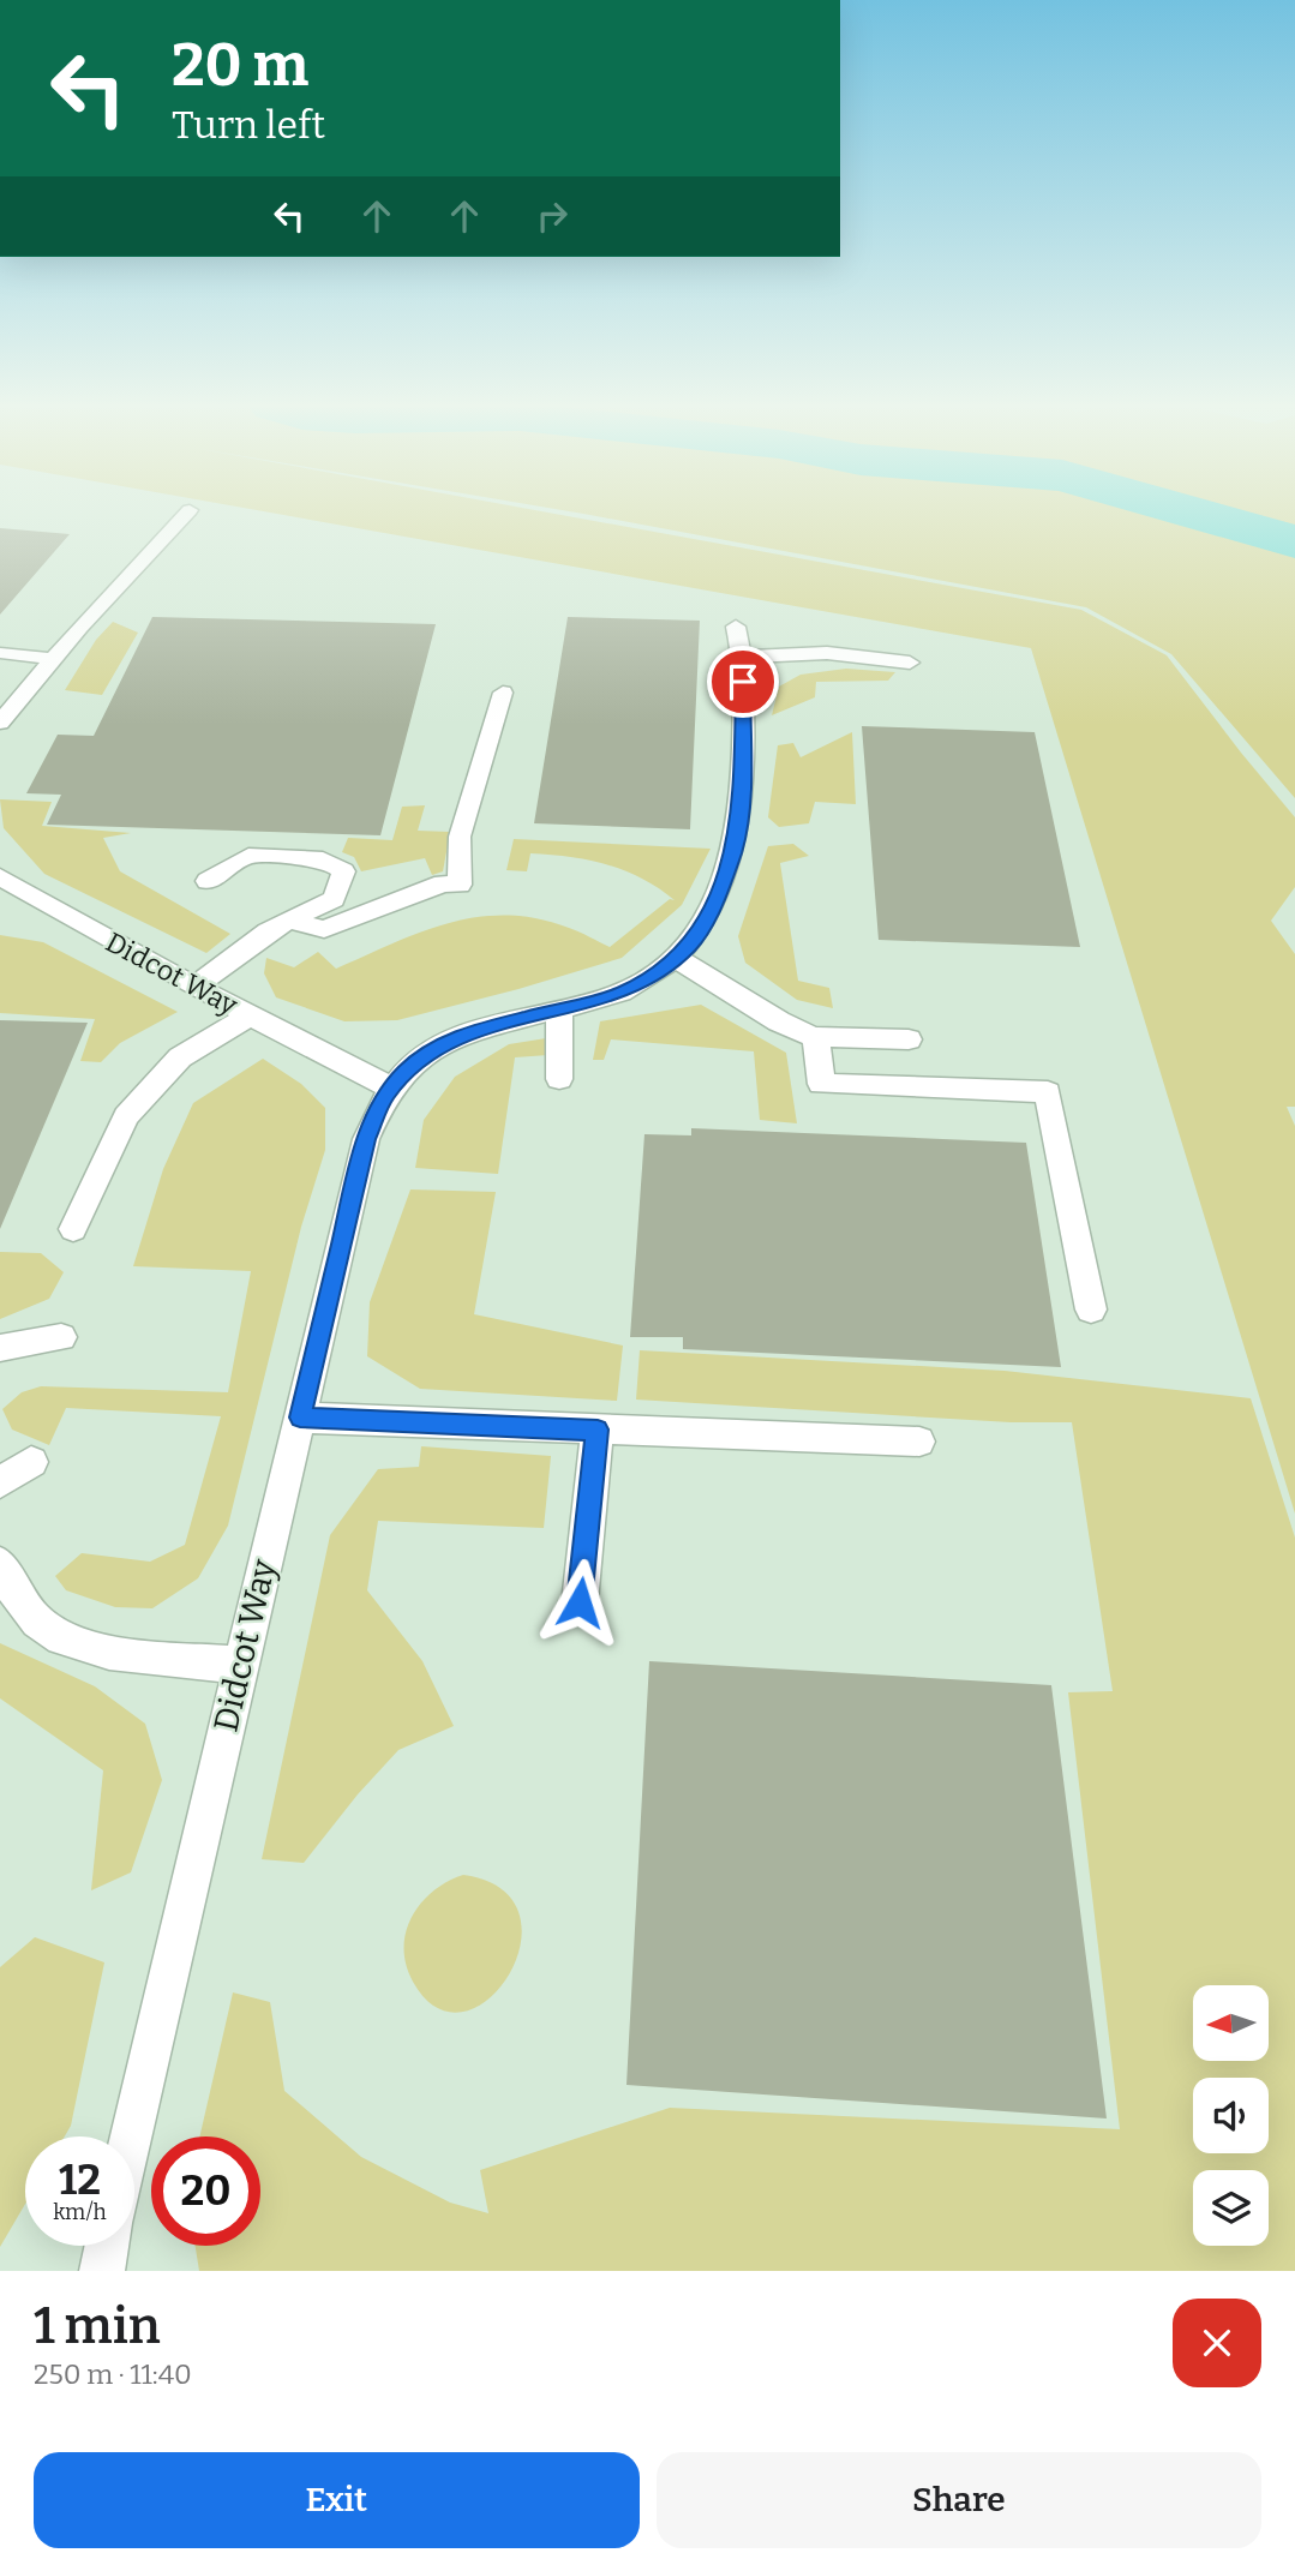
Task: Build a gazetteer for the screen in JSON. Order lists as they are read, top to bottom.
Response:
{
  "streets": {
    "lane": ["Didcot Way"]
  },
  "north": "left",
  "page": {
    "turn": ["20 m", "Turn left"],
    "speed": "12 km/h",
    "limit": "20",
    "heading": ["1 min", "250 m · 11:40"],
    "buttons": ["Exit", "Share"]
  }
}
